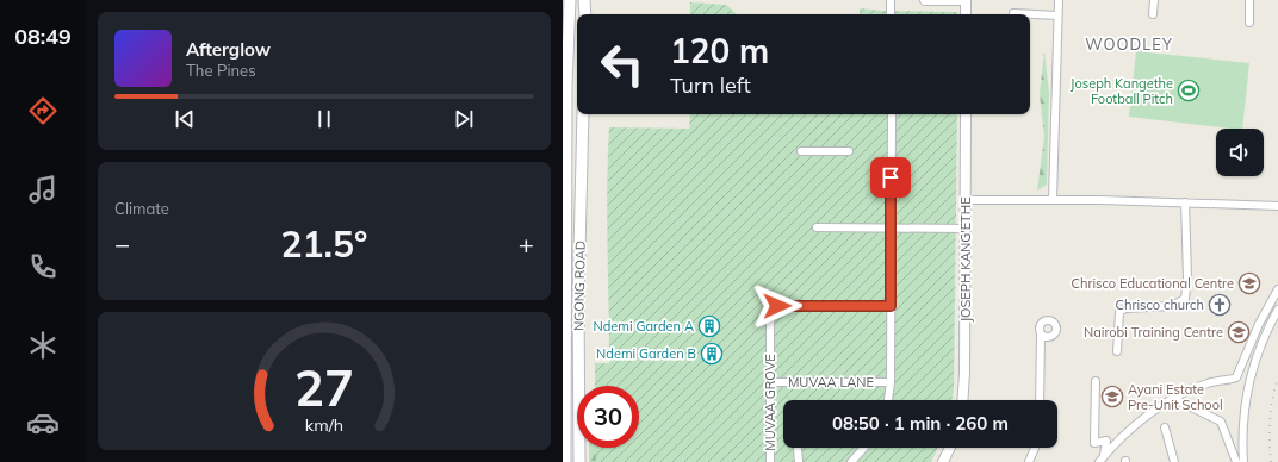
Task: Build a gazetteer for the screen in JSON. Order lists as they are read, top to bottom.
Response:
{
  "streets": {
    "main road": ["NGONG ROAD"],
    "street": ["JOSEPH KANG'ETHE", "MUVAA LANE", "MUVAA GROVE"]
  },
  "crossings": [
    ["MUVAA LANE", "MUVAA GROVE"]
  ],
  "districts": ["WOODLEY"],
  "places": {
    "sports": ["Joseph Kangethe Football Pitch"],
    "school or university": ["Chrisco Educational Centre", "Nairobi Training Centre", "Ayani Estate Pre-Unit School"],
    "church": ["Chrisco church"],
    "building": ["Ndemi Garden A", "Ndemi Garden B"]
  },
  "page": {
    "tabs": "08:49",
    "turn": ["120 m", "Turn left"],
    "song": ["Afterglow", "The Pines"],
    "tile": "Climate",
    "heat": ["−", "21.5°", "+"],
    "limit": "30",
    "trip": "08:50 · 1 min · 260 m",
    "gauge": ["27", "km/h"]
  }
}
